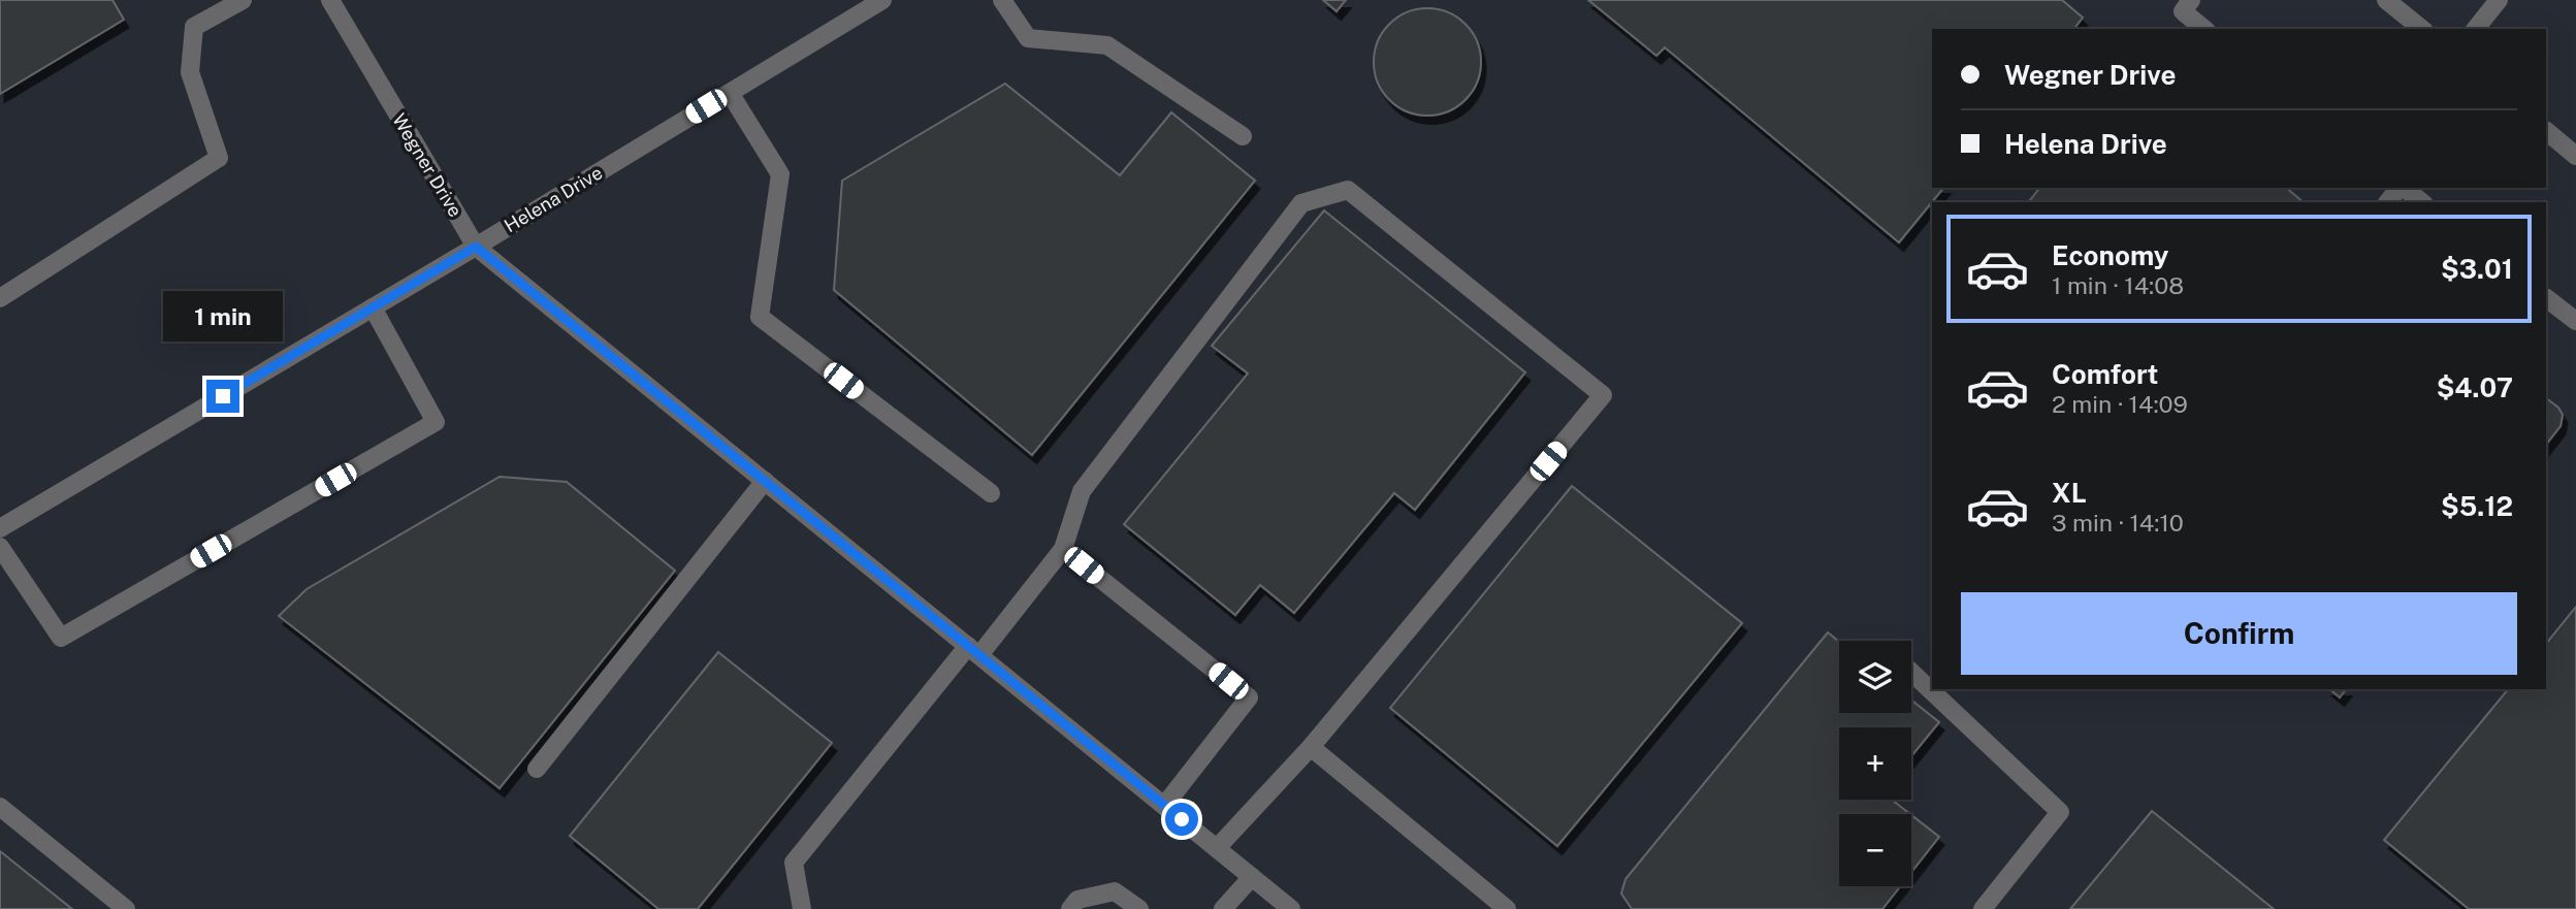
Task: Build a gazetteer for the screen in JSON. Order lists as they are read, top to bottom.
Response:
{
  "streets": {
    "street": ["Wegner Drive", "Helena Drive"]
  },
  "crossings": [
    ["Wegner Drive", "Helena Drive"]
  ],
  "page": {
    "banner": ["Wegner Drive", "Helena Drive"],
    "list": [
      {
        "name": "Economy",
        "note": "1 min · 14:08",
        "value": "$3.01"
      },
      {
        "name": "Comfort",
        "note": "2 min · 14:09",
        "value": "$4.07"
      },
      {
        "name": "XL",
        "note": "3 min · 14:10",
        "value": "$5.12"
      }
    ],
    "bubble": "1 min",
    "buttons": "Confirm",
    "map_buttons": ["+", "−"]
  }
}
